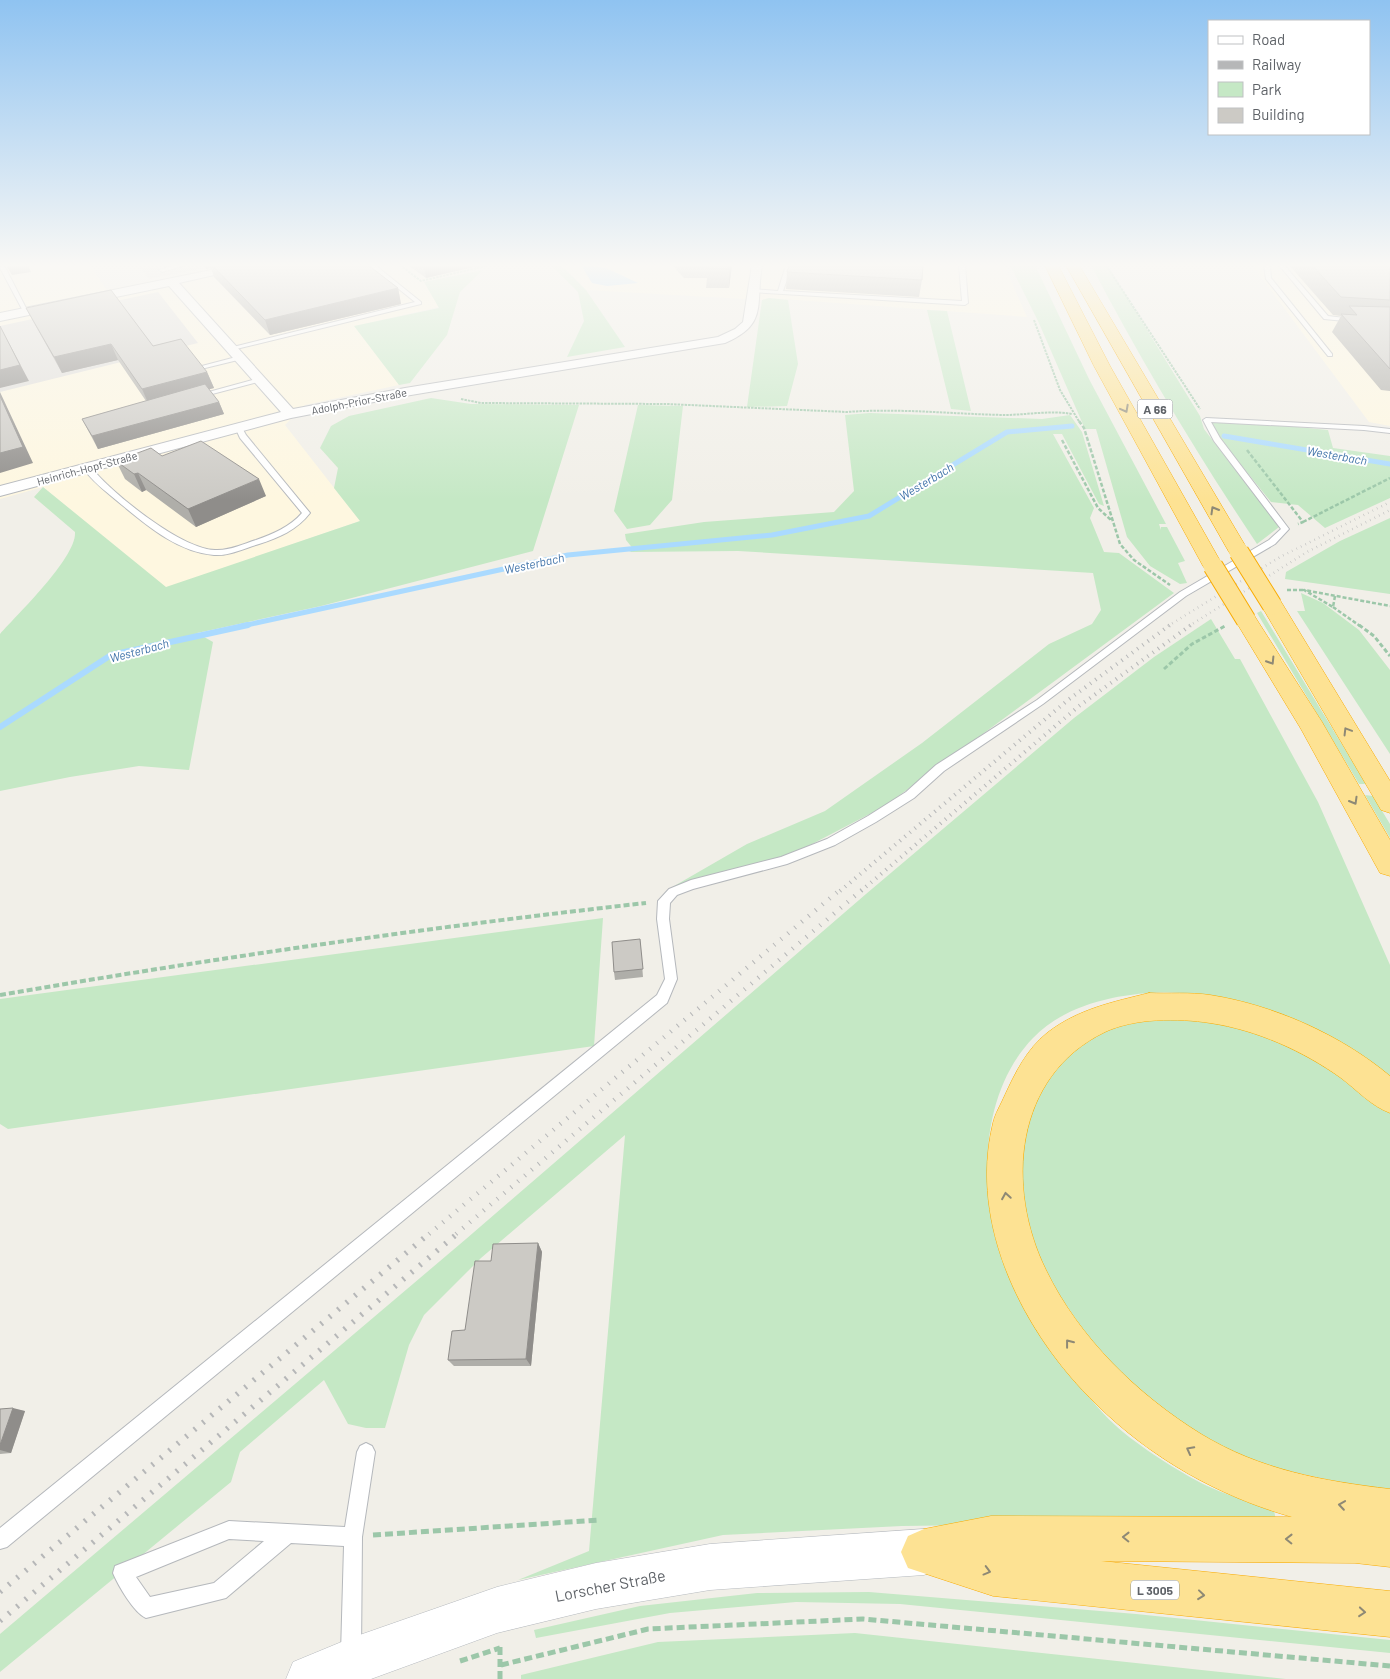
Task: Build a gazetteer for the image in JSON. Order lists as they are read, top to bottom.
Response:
{
  "streets": {
    "highway": ["A 66", "L 3005"],
    "main road": ["Lorscher Straße"],
    "street": ["Adolph-Prior-Straße", "Heinrich-Hopf-Straße"]
  },
  "crossings": [
    ["Adolph-Prior-Straße", "Heinrich-Hopf-Straße"],
    ["Lorscher Straße", "L 3005"]
  ],
  "water": ["Westerbach"],
  "legend": [
    "Road",
    "Railway",
    "Park",
    "Building"
  ]
}
